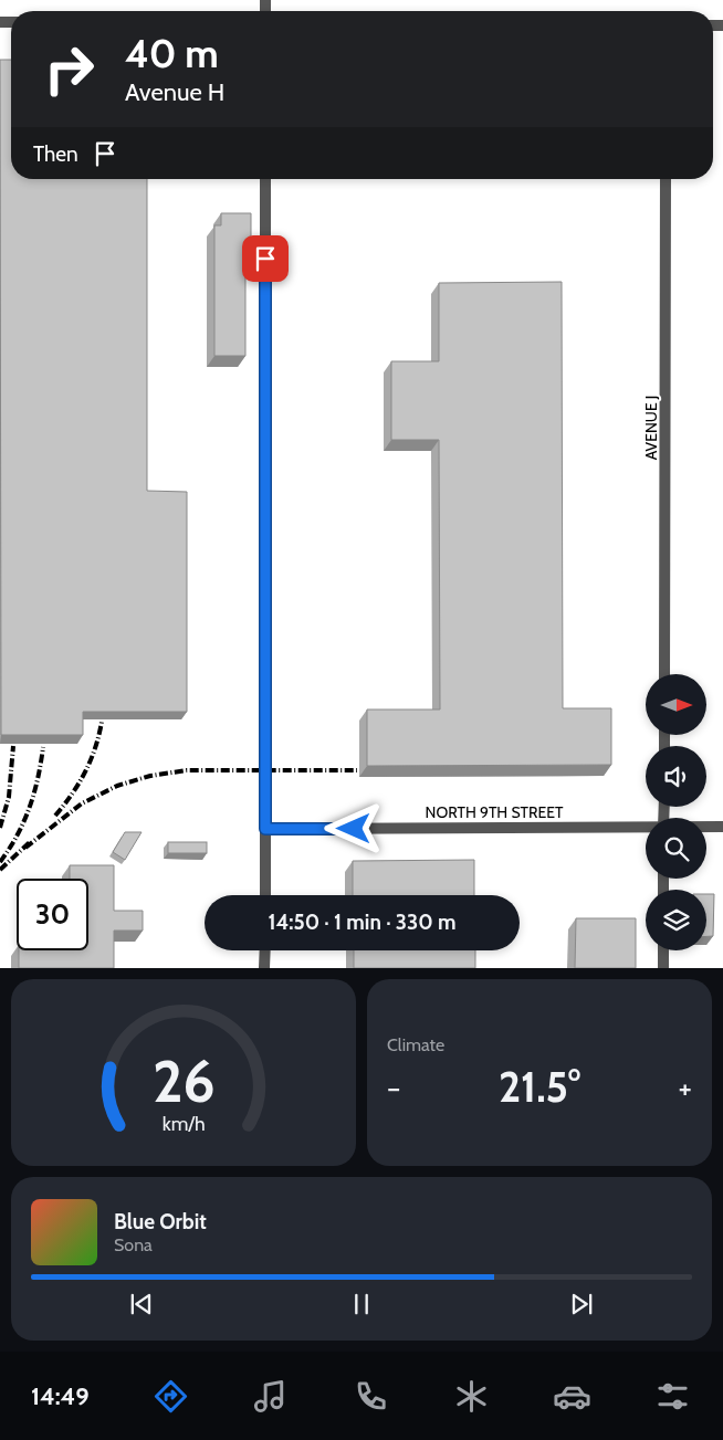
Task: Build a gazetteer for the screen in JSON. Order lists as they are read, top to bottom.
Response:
{
  "streets": {
    "street": ["AVENUE J", "NORTH 9TH STREET"]
  },
  "north": "right",
  "page": {
    "turn": ["40 m", "Avenue H"],
    "then": "Then",
    "limit": "30",
    "trip": "14:50 · 1 min · 330 m",
    "tile": "Climate",
    "heat": ["−", "21.5°", "+"],
    "song": ["Blue Orbit", "Sona"],
    "tabs": "14:49",
    "gauge": ["26", "km/h"]
  }
}
